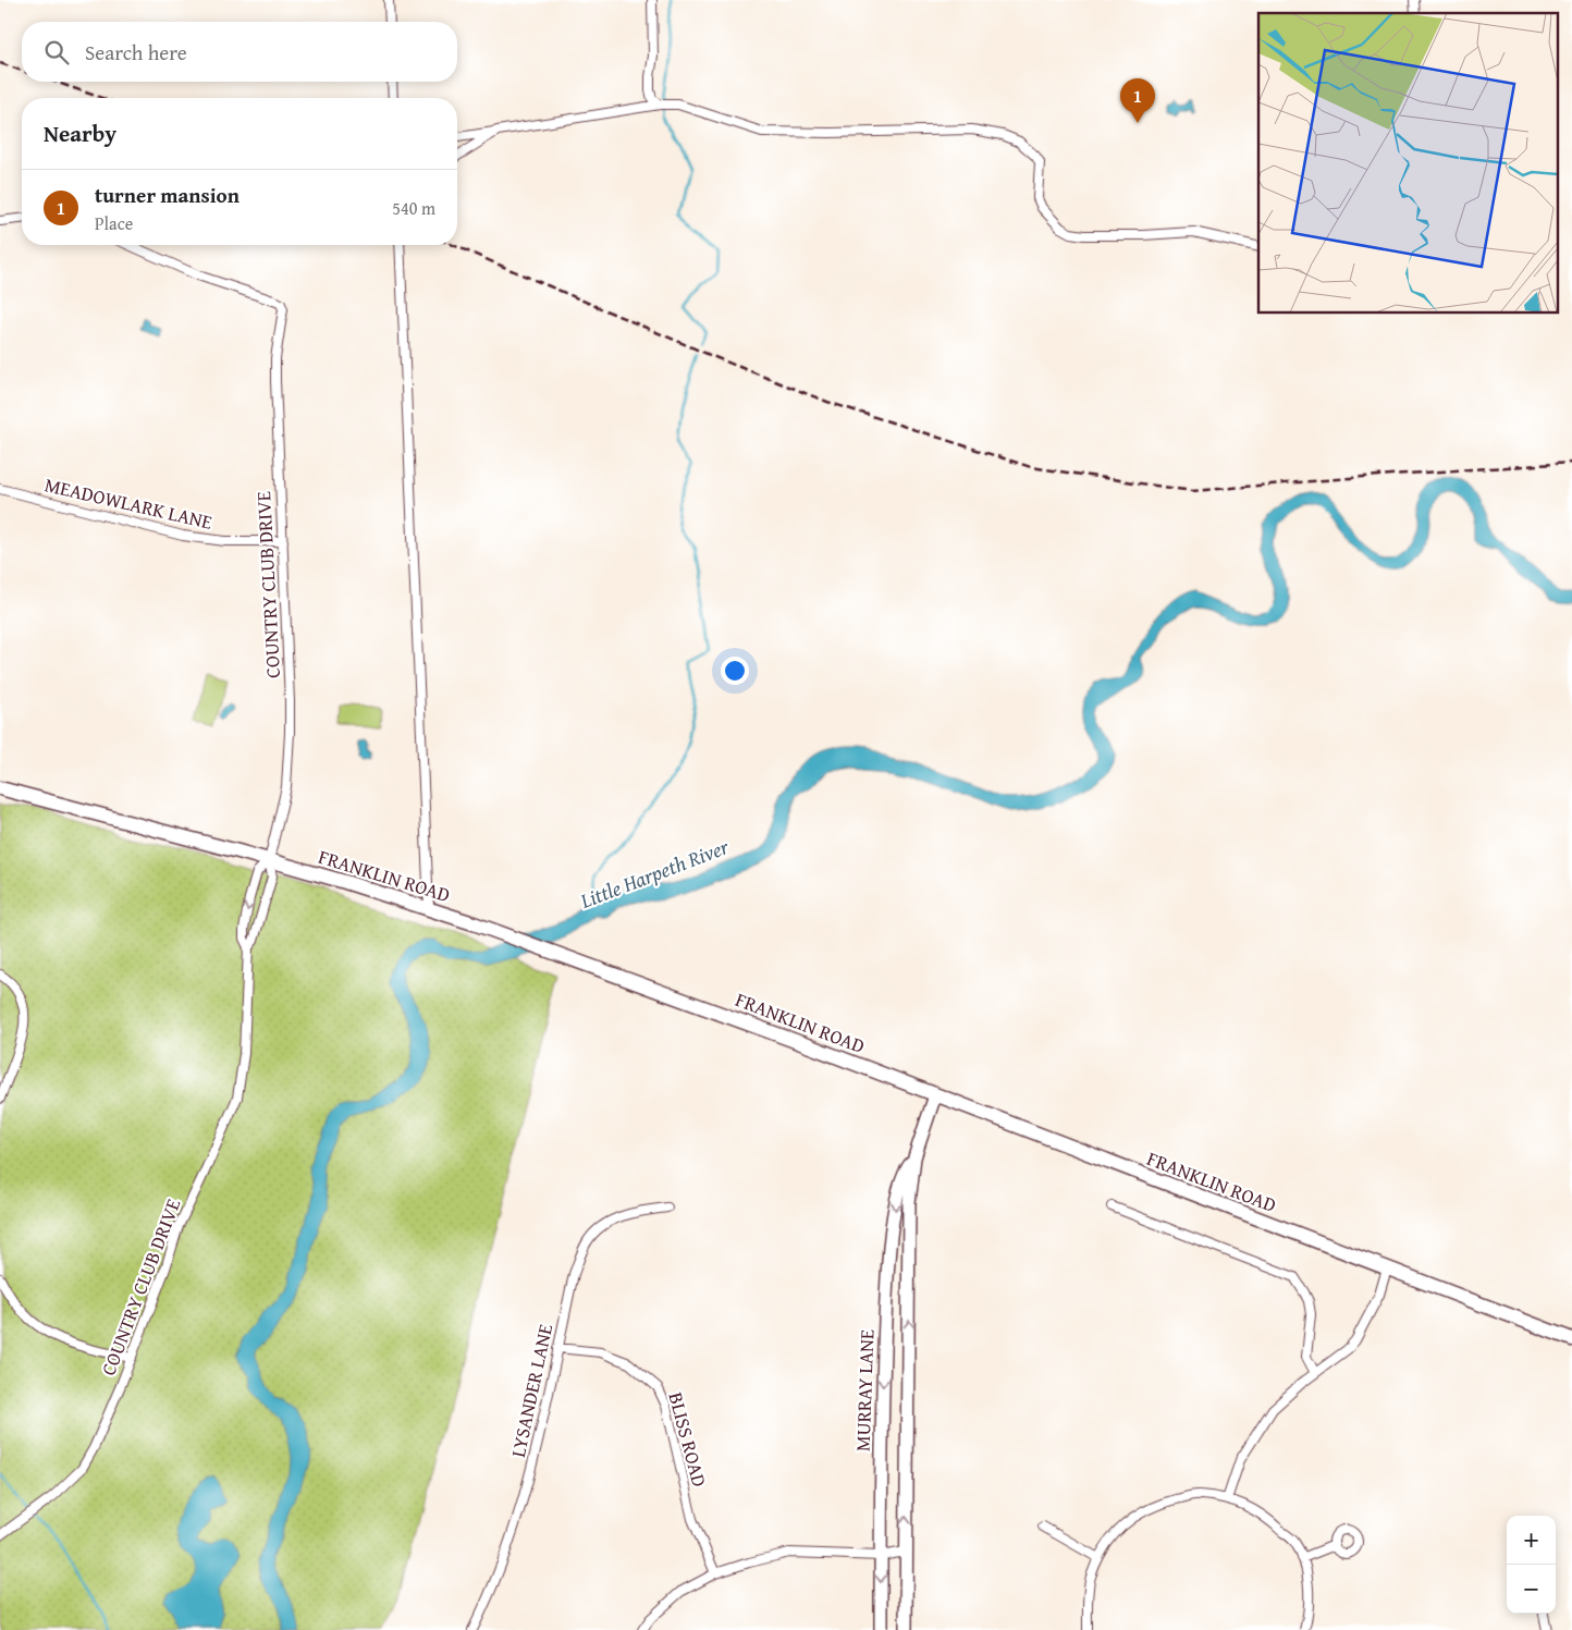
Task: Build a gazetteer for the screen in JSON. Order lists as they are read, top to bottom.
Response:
{
  "streets": {
    "main road": ["FRANKLIN ROAD", "MURRAY LANE"],
    "street": [
      "MEADOWLARK LANE",
      "COUNTRY CLUB DRIVE",
      "LYSANDER LANE",
      "BLISS ROAD"
    ]
  },
  "crossings": [
    ["MEADOWLARK LANE", "COUNTRY CLUB DRIVE"],
    ["COUNTRY CLUB DRIVE", "FRANKLIN ROAD"],
    ["FRANKLIN ROAD", "MURRAY LANE"],
    ["LYSANDER LANE", "BLISS ROAD"]
  ],
  "water": ["Little Harpeth River"],
  "page": {
    "search": "Search here",
    "pins": "1",
    "heading": "Nearby",
    "list": [
      {
        "mark": "1",
        "name": "turner mansion",
        "note": "Place",
        "value": "540 m"
      }
    ],
    "map_buttons": ["+", "−"]
  }
}
